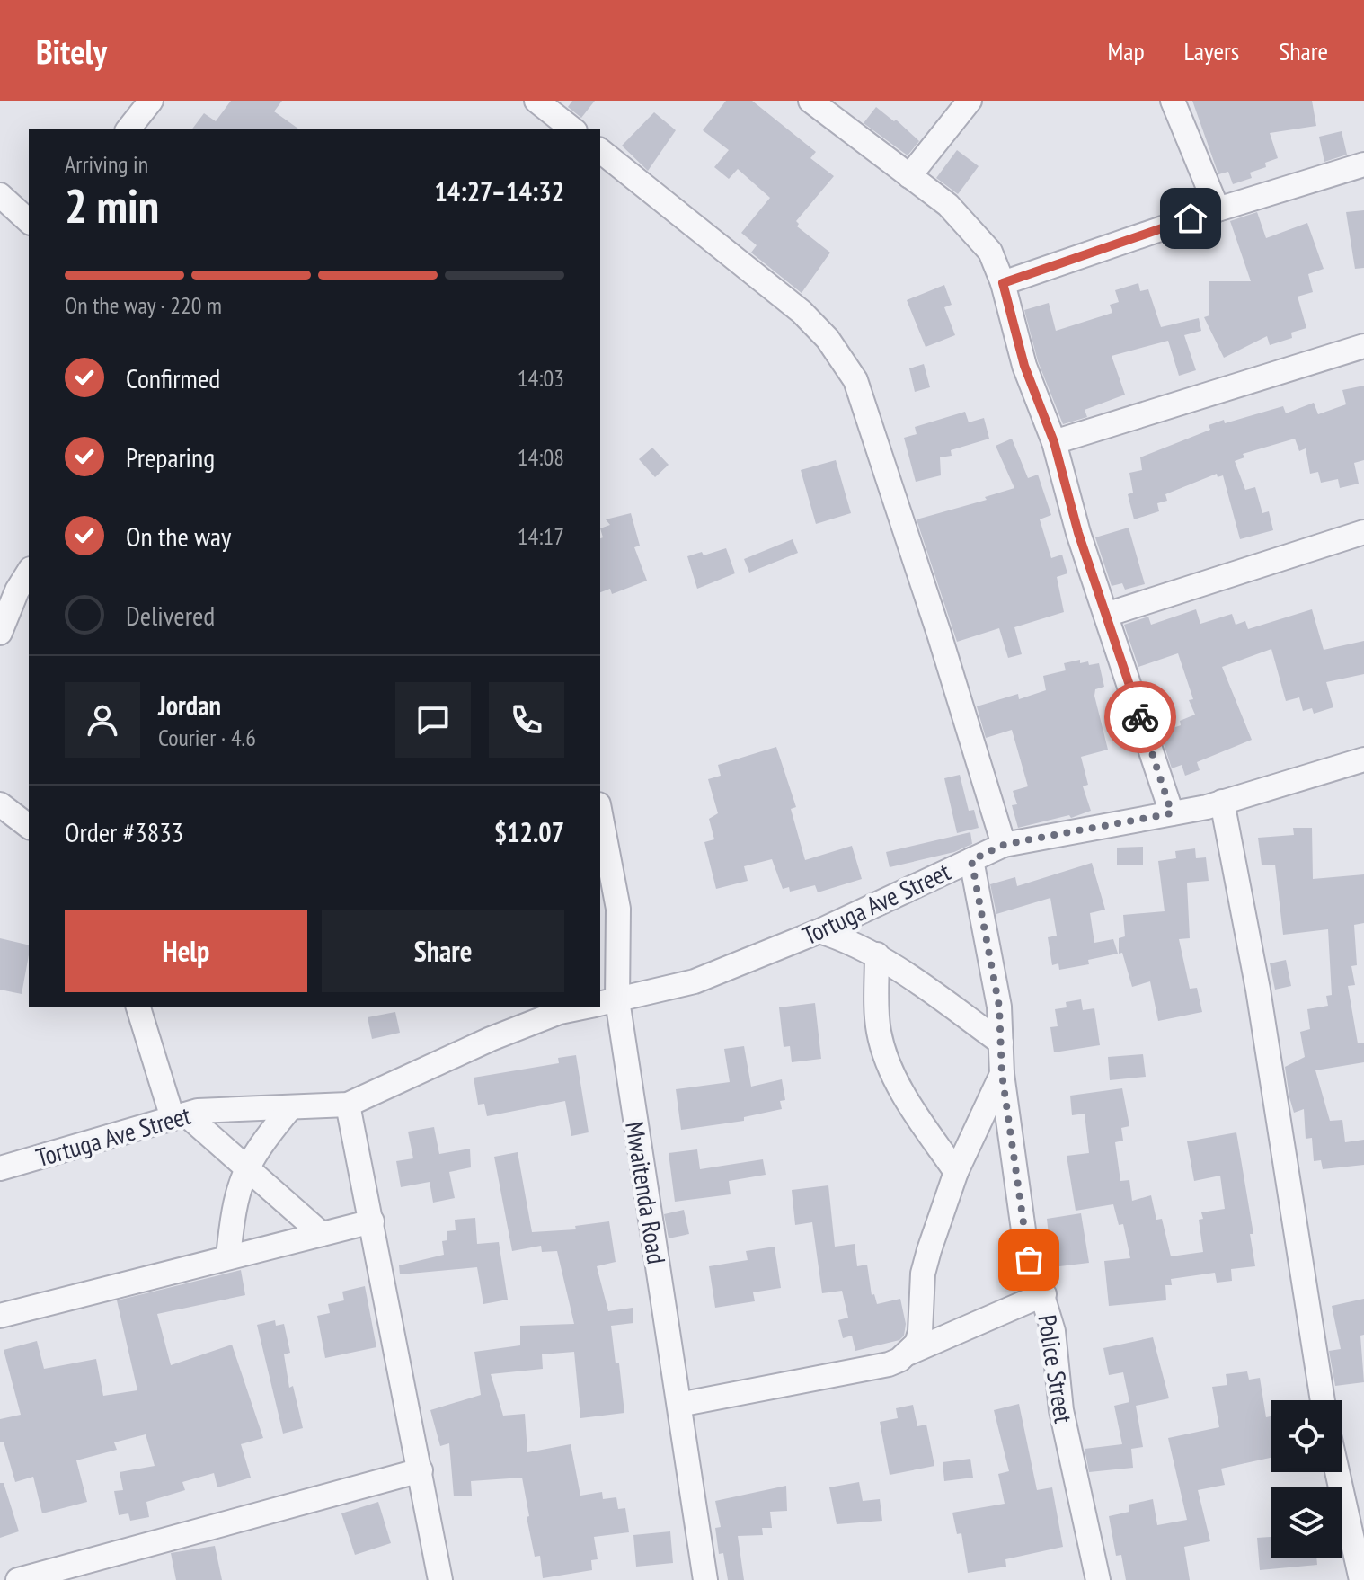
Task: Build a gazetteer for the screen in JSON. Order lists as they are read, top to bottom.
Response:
{
  "streets": {
    "street": ["Tortuga Ave Street", "Mwaitenda Road", "Police Street"]
  },
  "crossings": [
    ["Tortuga Ave Street", "Mwaitenda Road"],
    ["Tortuga Ave Street", "Police Street"]
  ],
  "page": {
    "header": "Bitely",
    "nav": ["Map", "Layers", "Share"],
    "heading": ["2 min", "Arriving in", "14:27–14:32"],
    "panel": [
      "Jordan",
      "Courier · 4.6",
      "Order #3833",
      "$12.07"
    ],
    "bar": "On the way · 220 m",
    "list": [
      ["Confirmed", "14:03"],
      ["Preparing", "14:08"],
      ["On the way", "14:17"],
      "Delivered"
    ],
    "buttons": ["Help", "Share"]
  }
}
